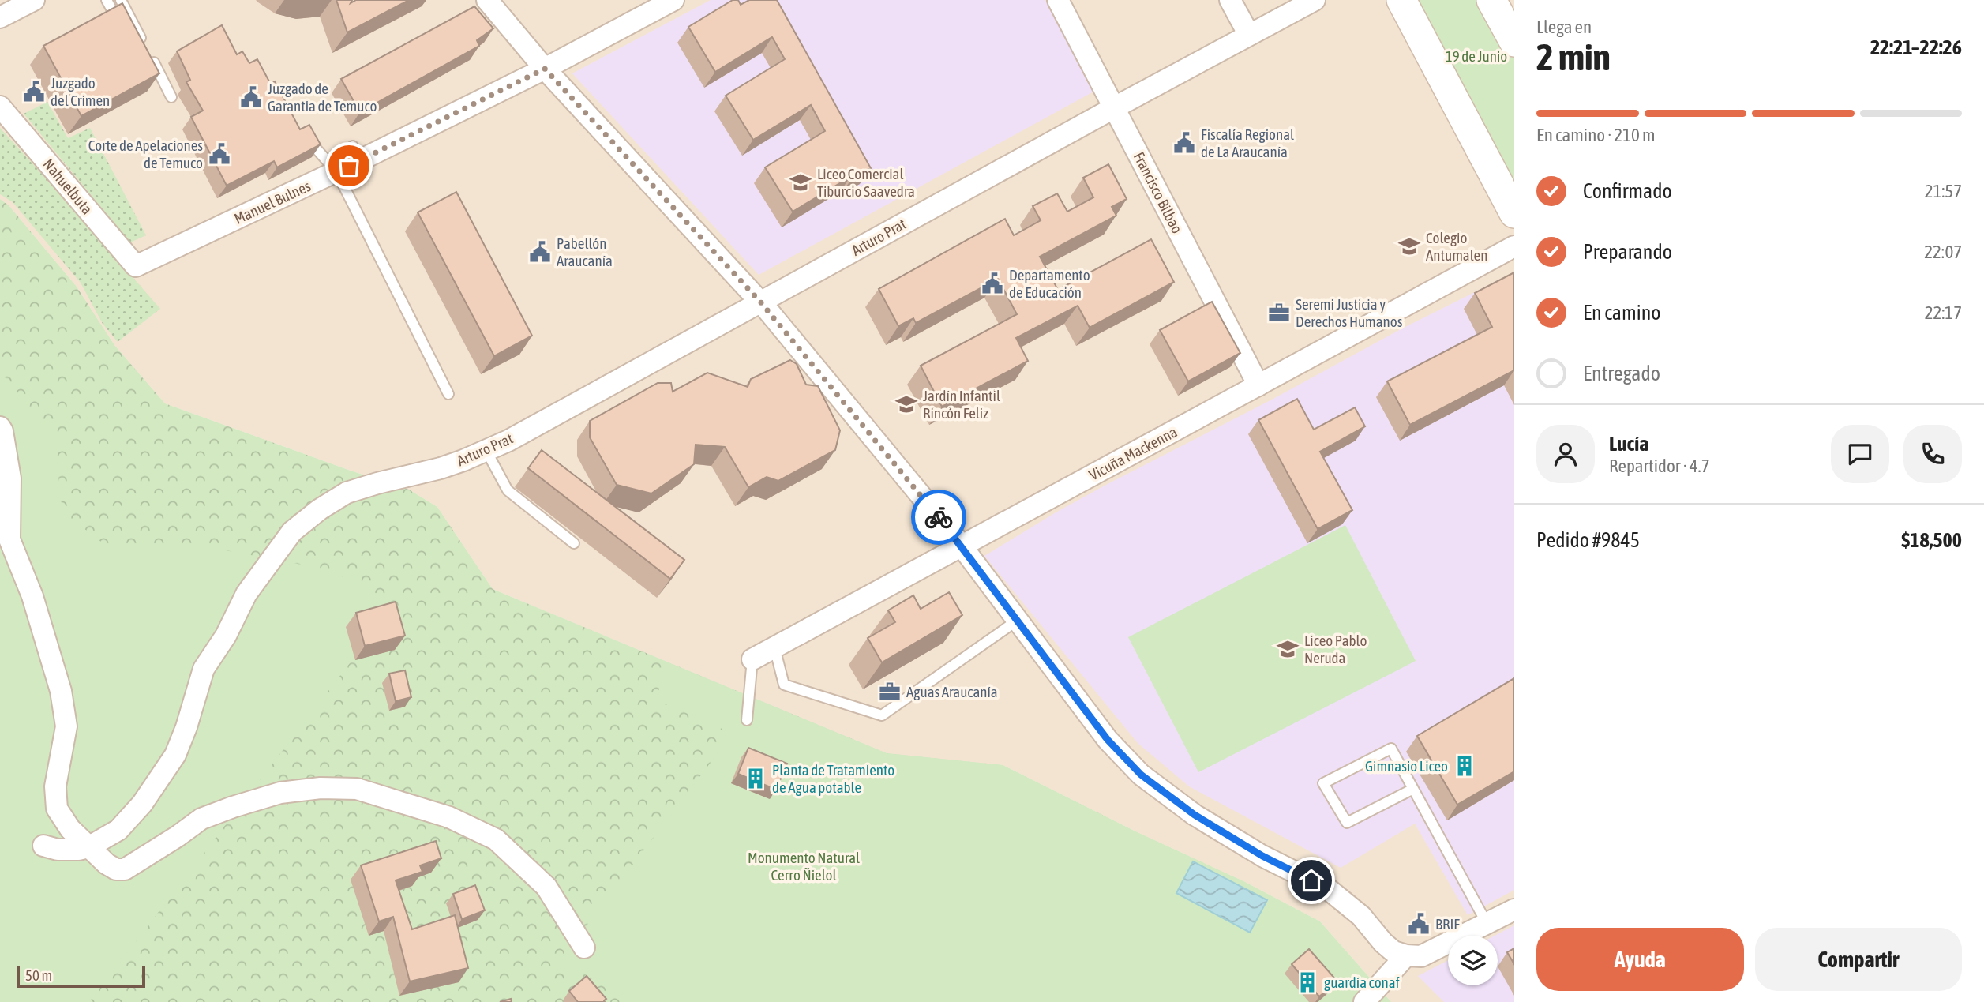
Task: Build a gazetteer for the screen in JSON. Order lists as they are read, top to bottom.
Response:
{
  "streets": {
    "street": [
      "Nahuelbuta",
      "Francisco Bilbao",
      "Manuel Bulnes",
      "Arturo Prat",
      "Vicuña Mackenna"
    ]
  },
  "crossings": [
    ["Nahuelbuta", "Manuel Bulnes"],
    ["Francisco Bilbao", "Arturo Prat"],
    ["Francisco Bilbao", "Vicuña Mackenna"]
  ],
  "parks": ["19 de Junio", "Monumento Natural Cerro Ñielol"],
  "places": {
    "public building": [
      "Juzgado del Crimen",
      "Juzgado de Garantia de Temuco",
      "Fiscalía Regional de La Araucanía",
      "Corte de Apelaciones de Temuco",
      "Pabellón Araucanía",
      "Departamento de Educación",
      "BRIF"
    ],
    "school or university": [
      "Liceo Comercial Tiburcio Saavedra",
      "Colegio Antumalen",
      "Jardín Infantil Rincón Feliz",
      "Liceo Pablo Neruda"
    ],
    "office": ["Seremi Justicia y Derechos Humanos", "Aguas Araucanía"],
    "building": ["Gimnasio Liceo", "Planta de Tratamiento de Agua potable", "guardia conaf"]
  },
  "scale_bar": "50 m",
  "page": {
    "heading": ["2 min", "Llega en", "22:21–22:26"],
    "panel": [
      "Lucía",
      "Repartidor · 4.7",
      "Pedido #9845",
      "$18,500"
    ],
    "bar": "En camino · 210 m",
    "list": [
      ["Confirmado", "21:57"],
      ["Preparando", "22:07"],
      ["En camino", "22:17"],
      "Entregado"
    ],
    "buttons": ["Ayuda", "Compartir"],
    "scale": "50 m"
  }
}
